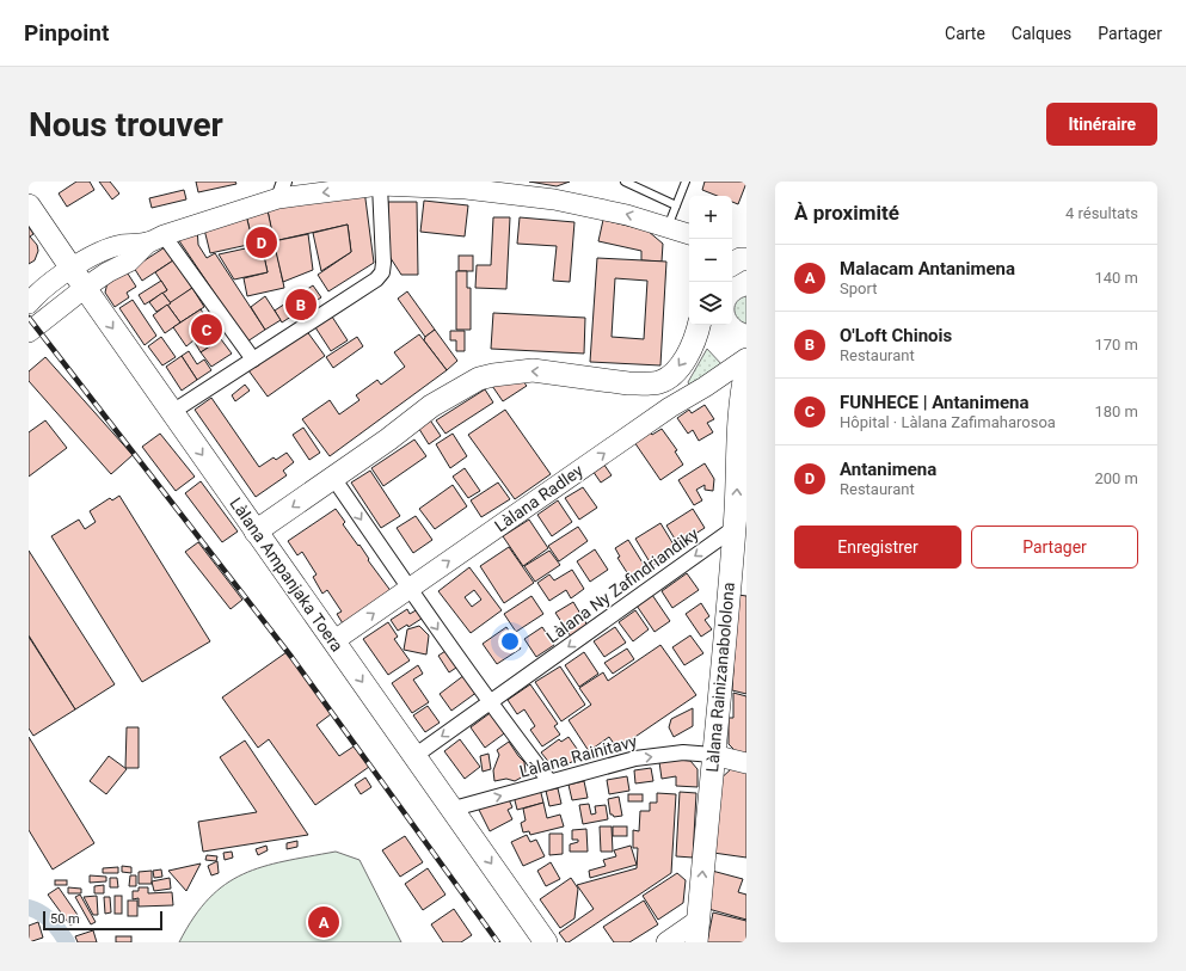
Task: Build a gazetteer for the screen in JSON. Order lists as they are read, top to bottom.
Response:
{
  "streets": {
    "main road": ["Làlana Ampanjaka Toera", "Làlana Rainizanabololona"],
    "street": ["Làlana Radley", "Làlana Ny Zafindriandiky", "Làlana Rainitavy"]
  },
  "crossings": [
    ["Làlana Radley", "Làlana Ampanjaka Toera"],
    ["Làlana Ampanjaka Toera", "Làlana Ny Zafindriandiky"],
    ["Làlana Ampanjaka Toera", "Làlana Rainitavy"],
    ["Làlana Ny Zafindriandiky", "Làlana Rainizanabololona"],
    ["Làlana Rainizanabololona", "Làlana Rainitavy"]
  ],
  "one_way": [
    "Làlana Radley",
    "Làlana Ampanjaka Toera",
    "Làlana Ny Zafindriandiky",
    "Làlana Rainizanabololona",
    "Làlana Rainitavy"
  ],
  "scale_bar": "50 m",
  "page": {
    "header": "Pinpoint",
    "nav": ["Carte", "Calques", "Partager"],
    "buttons": [
      "Itinéraire",
      ["Enregistrer", "Partager"]
    ],
    "title": "Nous trouver",
    "heading": ["À proximité", "4 résultats"],
    "map_buttons": ["+", "−"],
    "pins": [
      "D",
      "B",
      "C",
      "A"
    ],
    "list": [
      {
        "mark": "A",
        "name": "Malacam Antanimena",
        "note": "Sport",
        "value": "140 m"
      },
      {
        "mark": "B",
        "name": "O'Loft Chinois",
        "note": "Restaurant",
        "value": "170 m"
      },
      {
        "mark": "C",
        "name": "FUNHECE | Antanimena",
        "note": "Hôpital · Làlana Zafimaharosoa",
        "value": "180 m"
      },
      {
        "mark": "D",
        "name": "Antanimena",
        "note": "Restaurant",
        "value": "200 m"
      }
    ],
    "scale": "50 m"
  }
}
